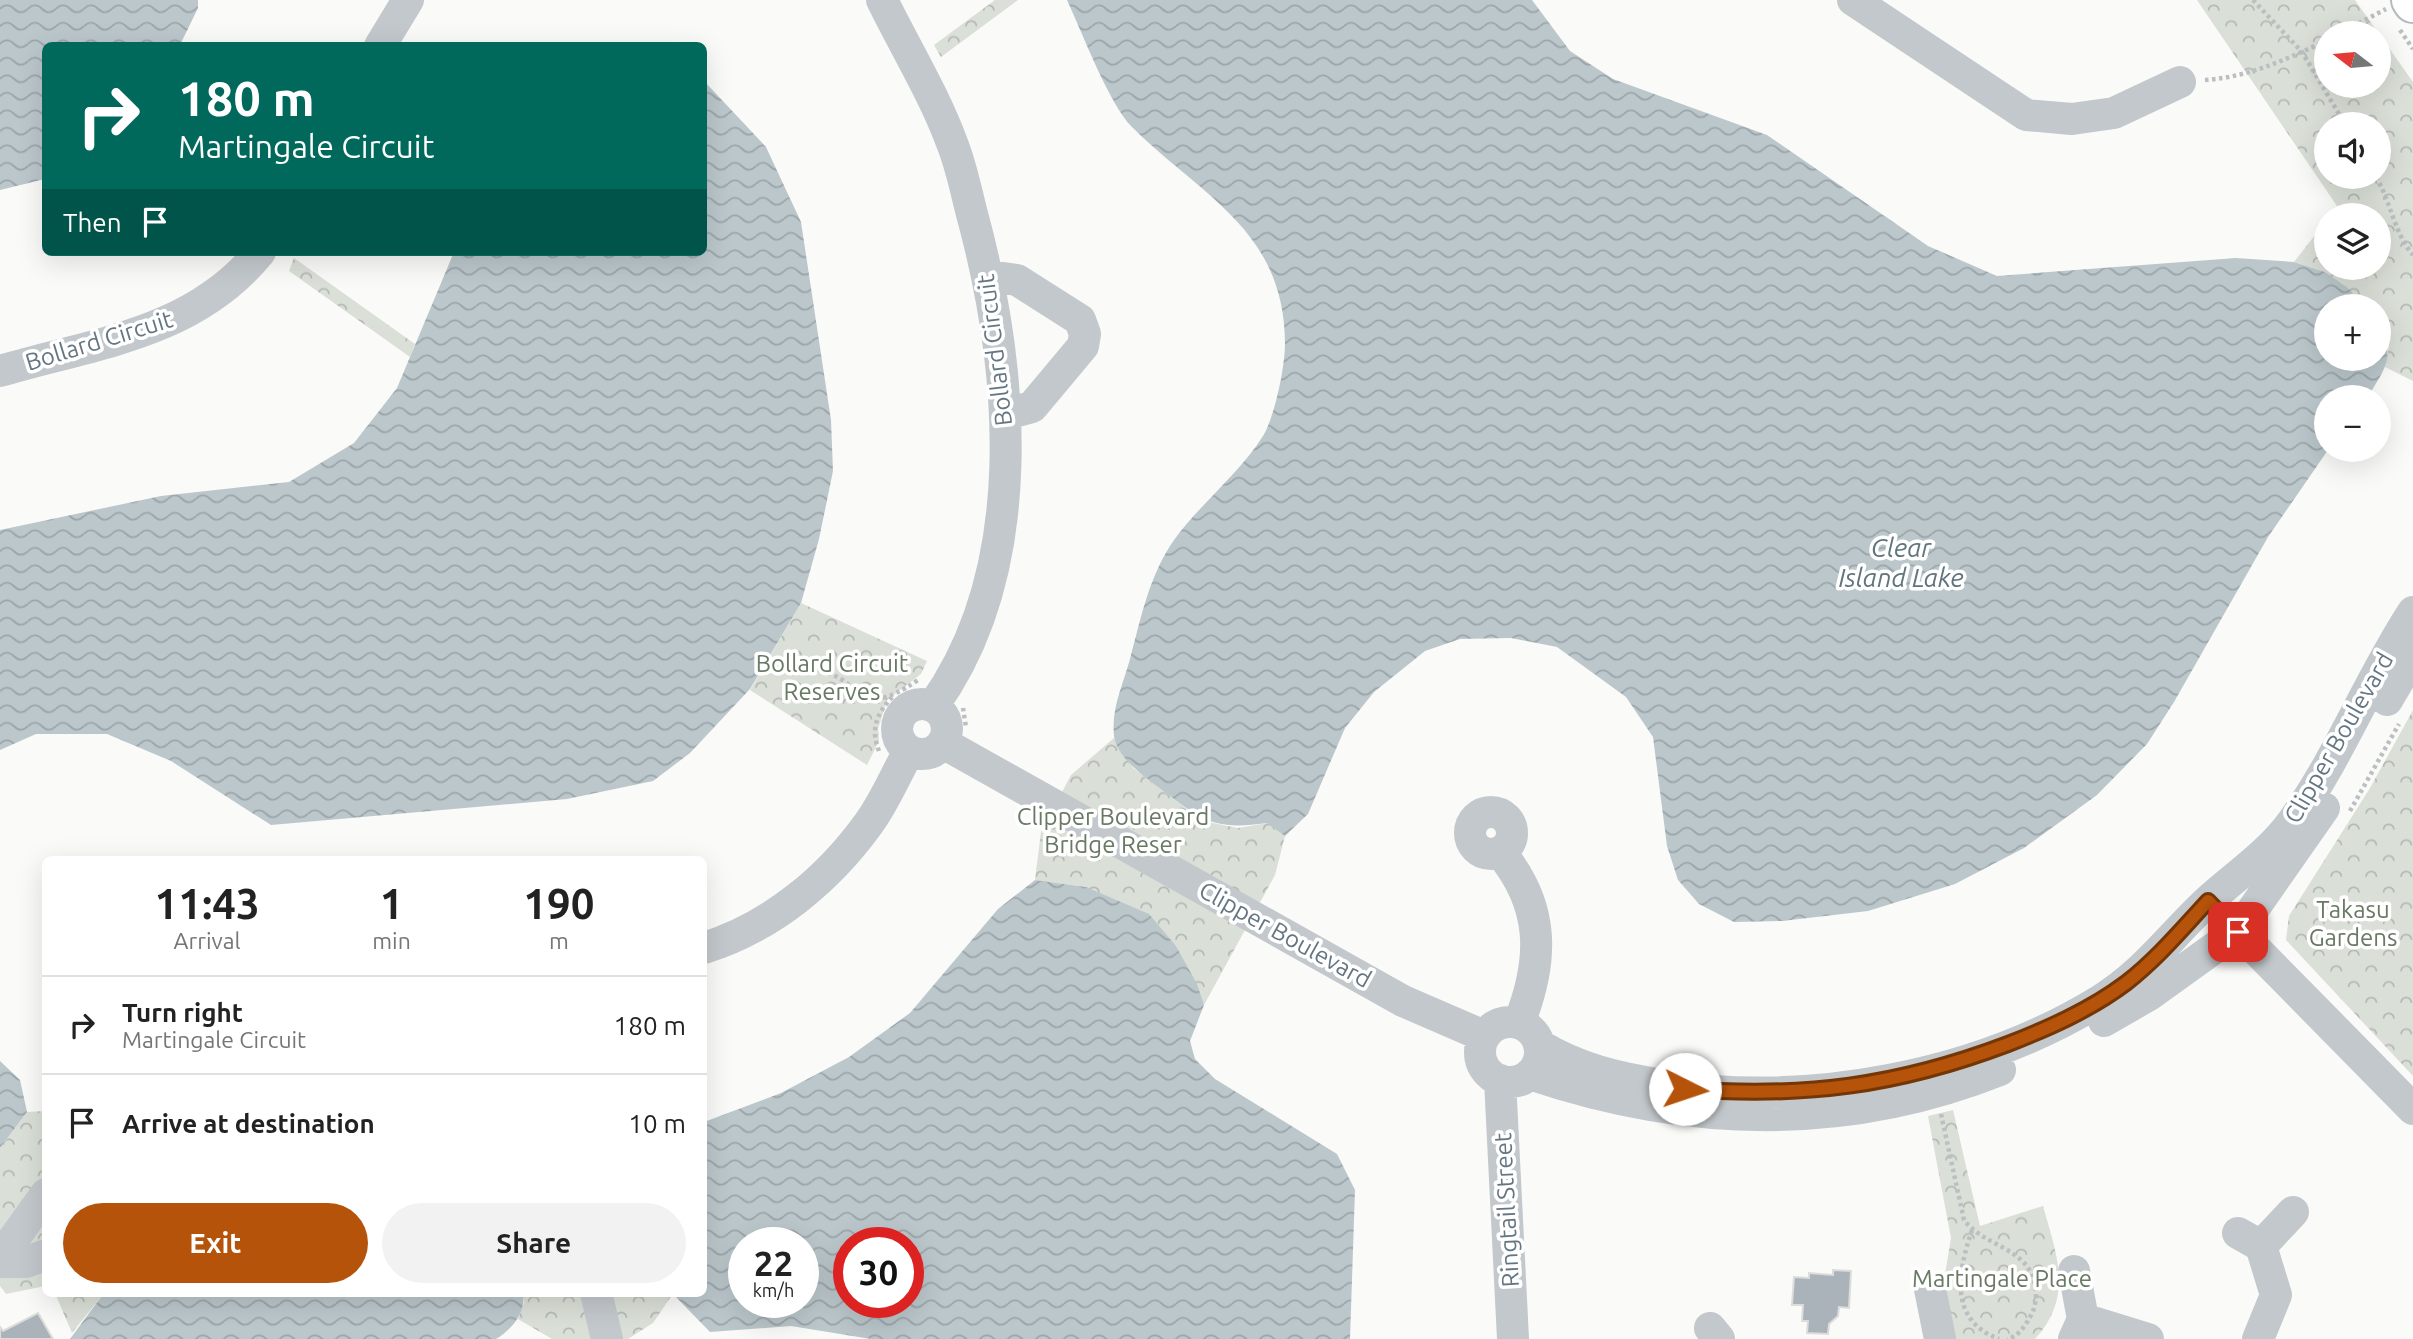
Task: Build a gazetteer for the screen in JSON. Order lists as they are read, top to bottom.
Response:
{
  "streets": {
    "street": ["Bollard Circuit", "Clipper Boulevard", "Ringtail Street"]
  },
  "crossings": [
    ["Bollard Circuit", "Clipper Boulevard"],
    ["Clipper Boulevard", "Ringtail Street"]
  ],
  "water": ["Clear Island Lake"],
  "parks": [
    "Bollard Circuit Reserves",
    "Clipper Boulevard Bridge Reser",
    "Takasu Gardens",
    "Martingale Place"
  ],
  "north": "left",
  "page": {
    "map_buttons": ["+", "−"],
    "turn": ["180 m", "Martingale Circuit"],
    "then": "Then",
    "eta": [
      "11:43",
      "Arrival",
      "1",
      "min",
      "190",
      "m"
    ],
    "list": [
      {
        "name": "Turn right",
        "note": "Martingale Circuit",
        "value": "180 m"
      },
      {
        "name": "Arrive at destination",
        "value": "10 m"
      }
    ],
    "buttons": ["Exit", "Share"],
    "speed": "22 km/h",
    "limit": "30"
  }
}
